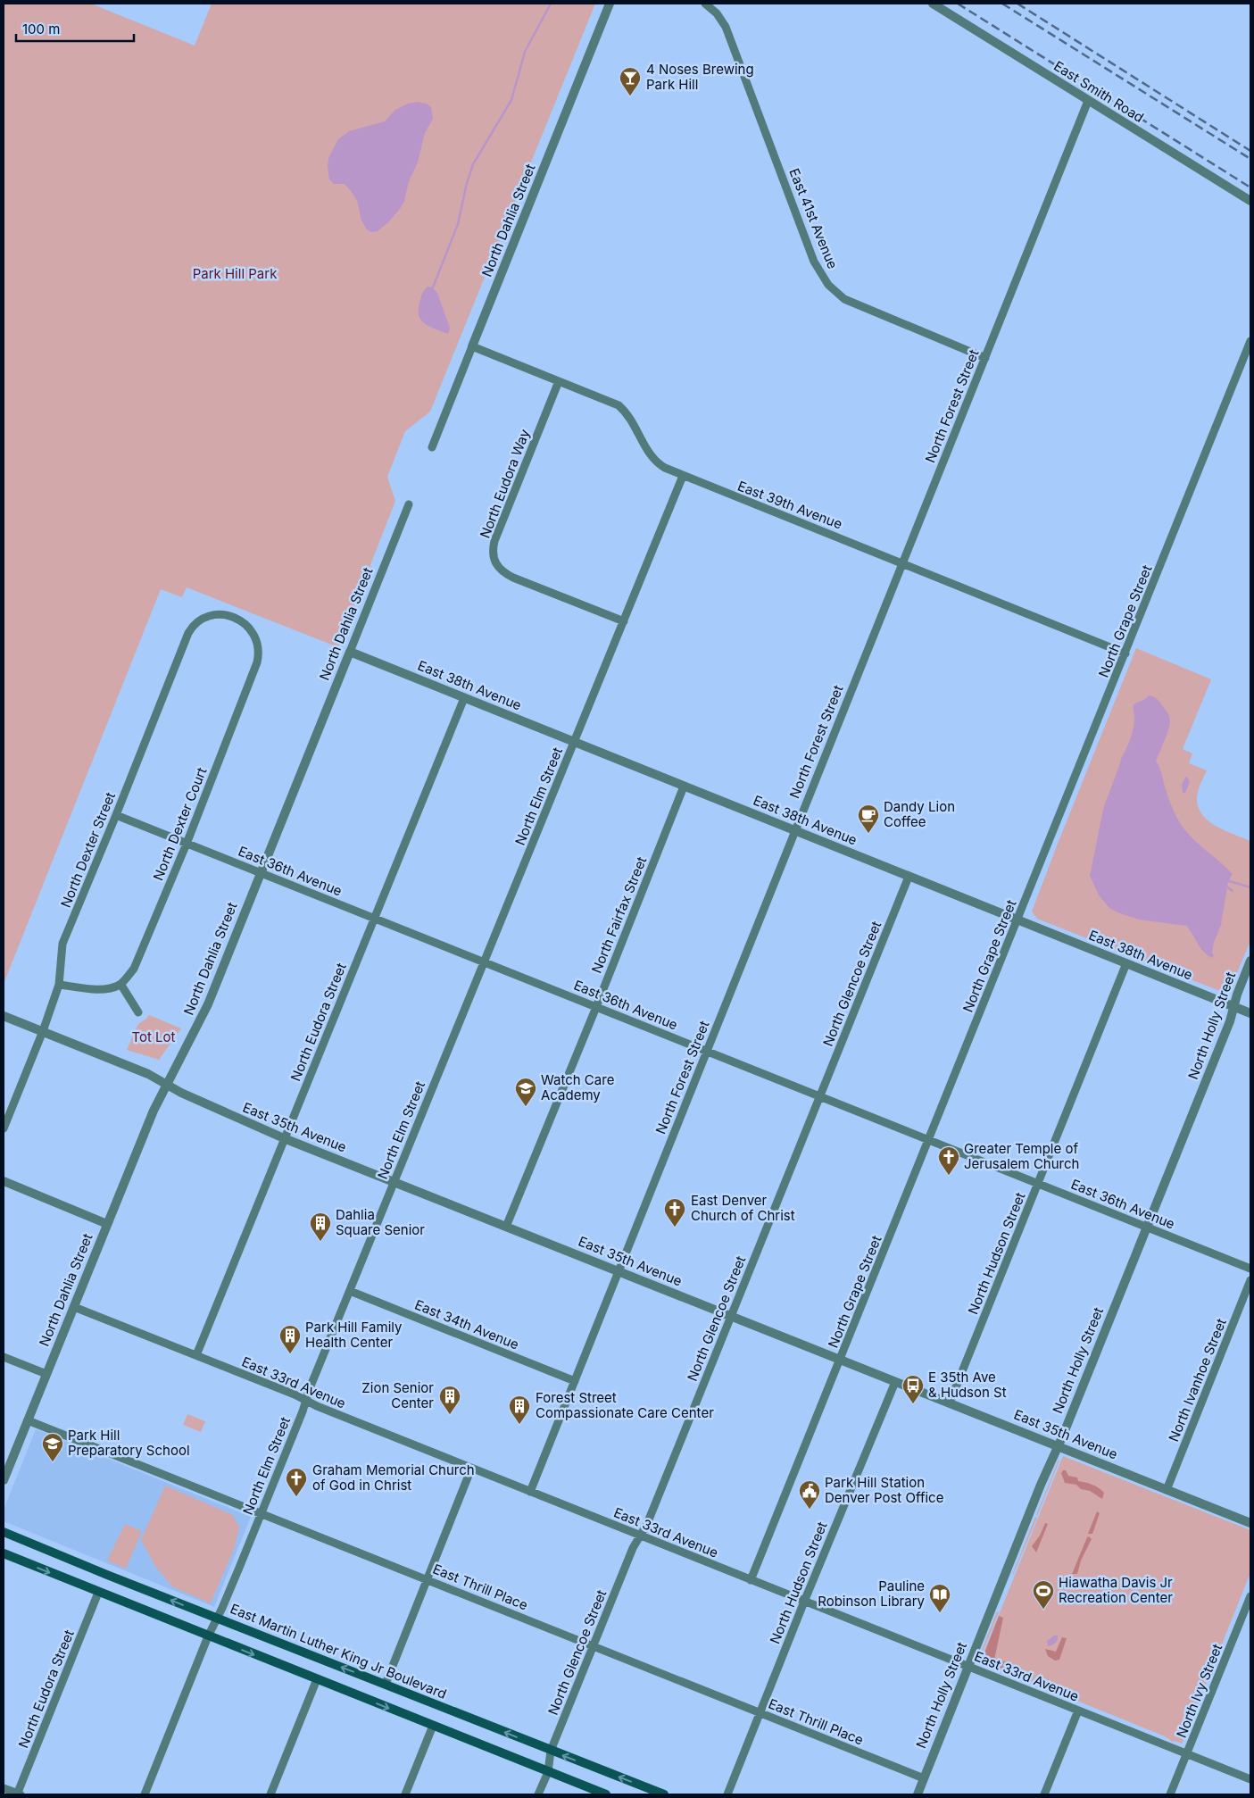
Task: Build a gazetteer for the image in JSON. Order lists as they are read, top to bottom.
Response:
{
  "streets": {
    "main road": ["East Martin Luther King Jr Boulevard"],
    "street": [
      "East Smith Road",
      "East 41st Avenue",
      "North Dahlia Street",
      "North Forest Street",
      "North Eudora Way",
      "East 39th Avenue",
      "North Grape Street",
      "East 38th Avenue",
      "North Elm Street",
      "North Dexter Court",
      "North Dexter Street",
      "East 36th Avenue",
      "North Fairfax Street",
      "North Glencoe Street",
      "North Eudora Street",
      "North Holly Street",
      "East 35th Avenue",
      "North Hudson Street",
      "East 34th Avenue",
      "North Ivanhoe Street",
      "East 33rd Avenue",
      "East Thrill Place",
      "North Ivy Street"
    ]
  },
  "crossings": [
    ["East Smith Road", "North Forest Street"],
    ["East 41st Avenue", "North Forest Street"],
    ["North Dahlia Street", "East 39th Avenue"],
    ["North Dahlia Street", "East 38th Avenue"],
    ["North Dahlia Street", "East 36th Avenue"],
    ["North Dahlia Street", "East 35th Avenue"],
    ["North Dahlia Street", "East 33rd Avenue"],
    ["North Dahlia Street", "East Thrill Place"],
    ["North Forest Street", "East 39th Avenue"],
    ["North Forest Street", "East 38th Avenue"],
    ["North Forest Street", "East 36th Avenue"],
    ["North Forest Street", "East 35th Avenue"],
    ["North Forest Street", "East 34th Avenue"],
    ["North Forest Street", "East 33rd Avenue"],
    ["North Eudora Way", "East 39th Avenue"],
    ["North Eudora Way", "North Elm Street"],
    ["East 39th Avenue", "North Grape Street"],
    ["East 39th Avenue", "North Elm Street"],
    ["North Grape Street", "East 38th Avenue"],
    ["North Grape Street", "East 36th Avenue"],
    ["North Grape Street", "East 35th Avenue"],
    ["North Grape Street", "East 33rd Avenue"],
    ["East 38th Avenue", "North Elm Street"],
    ["East 38th Avenue", "North Fairfax Street"],
    ["East 38th Avenue", "North Glencoe Street"],
    ["East 38th Avenue", "North Eudora Street"],
    ["East 38th Avenue", "North Holly Street"],
    ["East 38th Avenue", "North Hudson Street"],
    ["North Elm Street", "East 36th Avenue"],
    ["North Elm Street", "East 35th Avenue"],
    ["North Elm Street", "East 34th Avenue"],
    ["North Elm Street", "East 33rd Avenue"],
    ["North Elm Street", "East Thrill Place"],
    ["North Elm Street", "East Martin Luther King Jr Boulevard"],
    ["North Dexter Court", "North Dexter Street"],
    ["North Dexter Court", "East 36th Avenue"],
    ["North Dexter Street", "East 36th Avenue"],
    ["North Dexter Street", "East 35th Avenue"],
    ["East 36th Avenue", "North Fairfax Street"],
    ["East 36th Avenue", "North Glencoe Street"],
    ["East 36th Avenue", "North Eudora Street"],
    ["East 36th Avenue", "North Holly Street"],
    ["East 36th Avenue", "North Hudson Street"],
    ["North Fairfax Street", "East 35th Avenue"],
    ["North Glencoe Street", "East 35th Avenue"],
    ["North Glencoe Street", "East 33rd Avenue"],
    ["North Glencoe Street", "East Thrill Place"],
    ["North Glencoe Street", "East Martin Luther King Jr Boulevard"],
    ["North Eudora Street", "East 35th Avenue"],
    ["North Eudora Street", "East 33rd Avenue"],
    ["North Holly Street", "East 35th Avenue"],
    ["North Holly Street", "East 33rd Avenue"],
    ["North Holly Street", "East Thrill Place"],
    ["East 35th Avenue", "North Hudson Street"],
    ["East 35th Avenue", "North Ivanhoe Street"],
    ["North Hudson Street", "East 33rd Avenue"],
    ["North Hudson Street", "East Thrill Place"],
    ["East 33rd Avenue", "North Ivy Street"]
  ],
  "parks": ["Park Hill Park", "Tot Lot"],
  "places": {
    "bar": ["4 Noses Brewing Park Hill"],
    "cafe": ["Dandy Lion Coffee"],
    "school or university": ["Watch Care Academy", "Park Hill Preparatory School"],
    "church": ["Greater Temple of Jerusalem Church", "East Denver Church of Christ", "Graham Memorial Church of God in Christ"],
    "building": [
      "Dahlia Square Senior",
      "Park Hill Family Health Center",
      "Zion Senior Center",
      "Forest Street Compassionate Care Center"
    ],
    "bus stop": ["E 35th Ave & Hudson St"],
    "public building": ["Park Hill Station Denver Post Office"],
    "sports": ["Hiawatha Davis Jr Recreation Center"],
    "library": ["Pauline Robinson Library"]
  },
  "scale_bar": "100 m"
}
